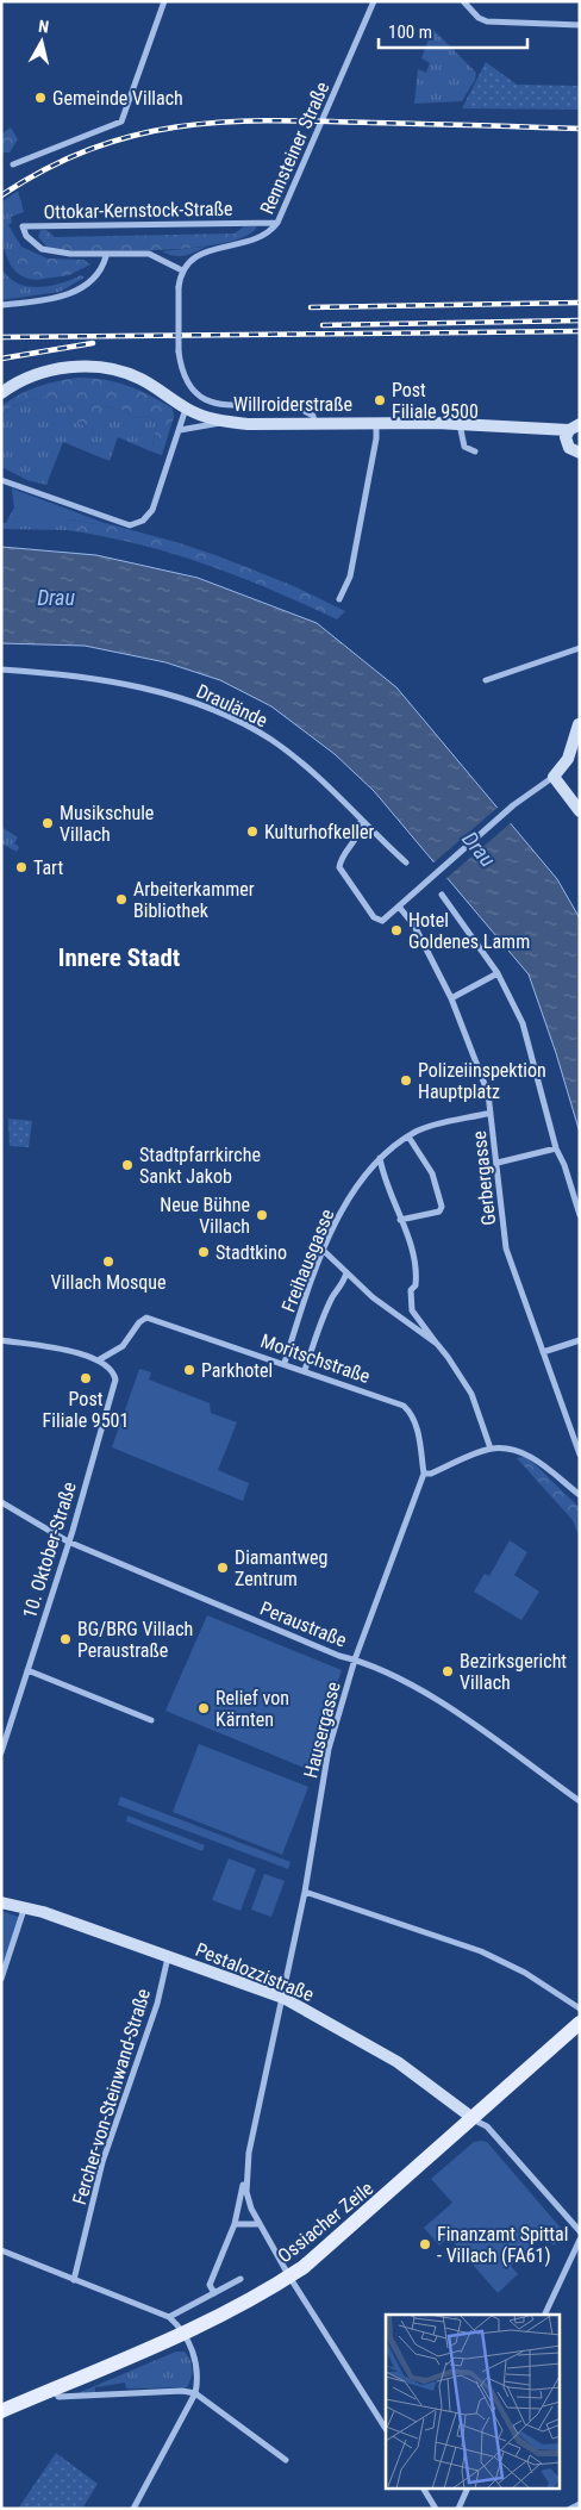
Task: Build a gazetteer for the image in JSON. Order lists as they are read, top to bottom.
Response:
{
  "streets": {
    "main road": ["Ossiacher Zeile"],
    "street": [
      "Rennsteiner Straße",
      "Ottokar-Kernstock-Straße",
      "Willroiderstraße",
      "Draulände",
      "Gerbergasse",
      "Freihausgasse",
      "Moritschstraße",
      "10. Oktober-Straße",
      "Peraustraße",
      "Hausergasse",
      "Pestalozzistraße",
      "Fercher-von-Steinwand-Straße"
    ]
  },
  "crossings": [
    ["Rennsteiner Straße", "Ottokar-Kernstock-Straße"],
    ["Gerbergasse", "Freihausgasse"],
    ["Freihausgasse", "Moritschstraße"],
    ["Moritschstraße", "10. Oktober-Straße"],
    ["Moritschstraße", "Hausergasse"],
    ["10. Oktober-Straße", "Peraustraße"],
    ["Peraustraße", "Hausergasse"],
    ["Hausergasse", "Pestalozzistraße"],
    ["Hausergasse", "Ossiacher Zeile"],
    ["Pestalozzistraße", "Fercher-von-Steinwand-Straße"],
    ["Pestalozzistraße", "Ossiacher Zeile"]
  ],
  "districts": ["Innere Stadt"],
  "water": ["Drau"],
  "places": [
    "Gemeinde Villach",
    "Post Filiale 9500",
    "Musikschule Villach",
    "Kulturhofkeller",
    "Tart",
    "Arbeiterkammer Bibliothek",
    "Hotel Goldenes Lamm",
    "Polizeiinspektion Hauptplatz",
    "Stadtpfarrkirche Sankt Jakob",
    "Neue Bühne Villach",
    "Stadtkino",
    "Villach Mosque",
    "Parkhotel",
    "Post Filiale 9501",
    "Diamantweg Zentrum",
    "BG/BRG Villach Peraustraße",
    "Bezirksgericht Villach",
    "Relief von Kärnten",
    "Finanzamt Spittal - Villach (FA61)"
  ],
  "scale_bar": "100 m",
  "north": "top"
}
